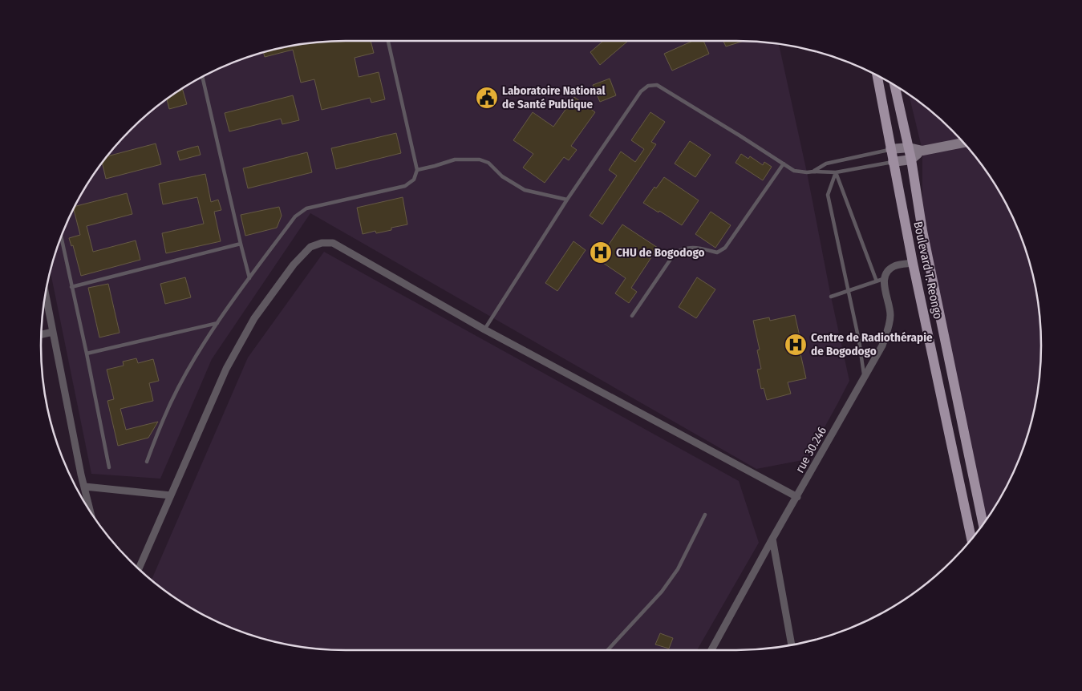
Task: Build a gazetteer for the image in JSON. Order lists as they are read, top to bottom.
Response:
{
  "streets": {
    "main road": ["Boulevard T. Reongo"],
    "street": ["rue 30.246"]
  },
  "places": {
    "public building": ["Laboratoire National de Santé Publique"],
    "hospital": ["CHU de Bogodogo", "Centre de Radiothérapie de Bogodogo"]
  }
}
